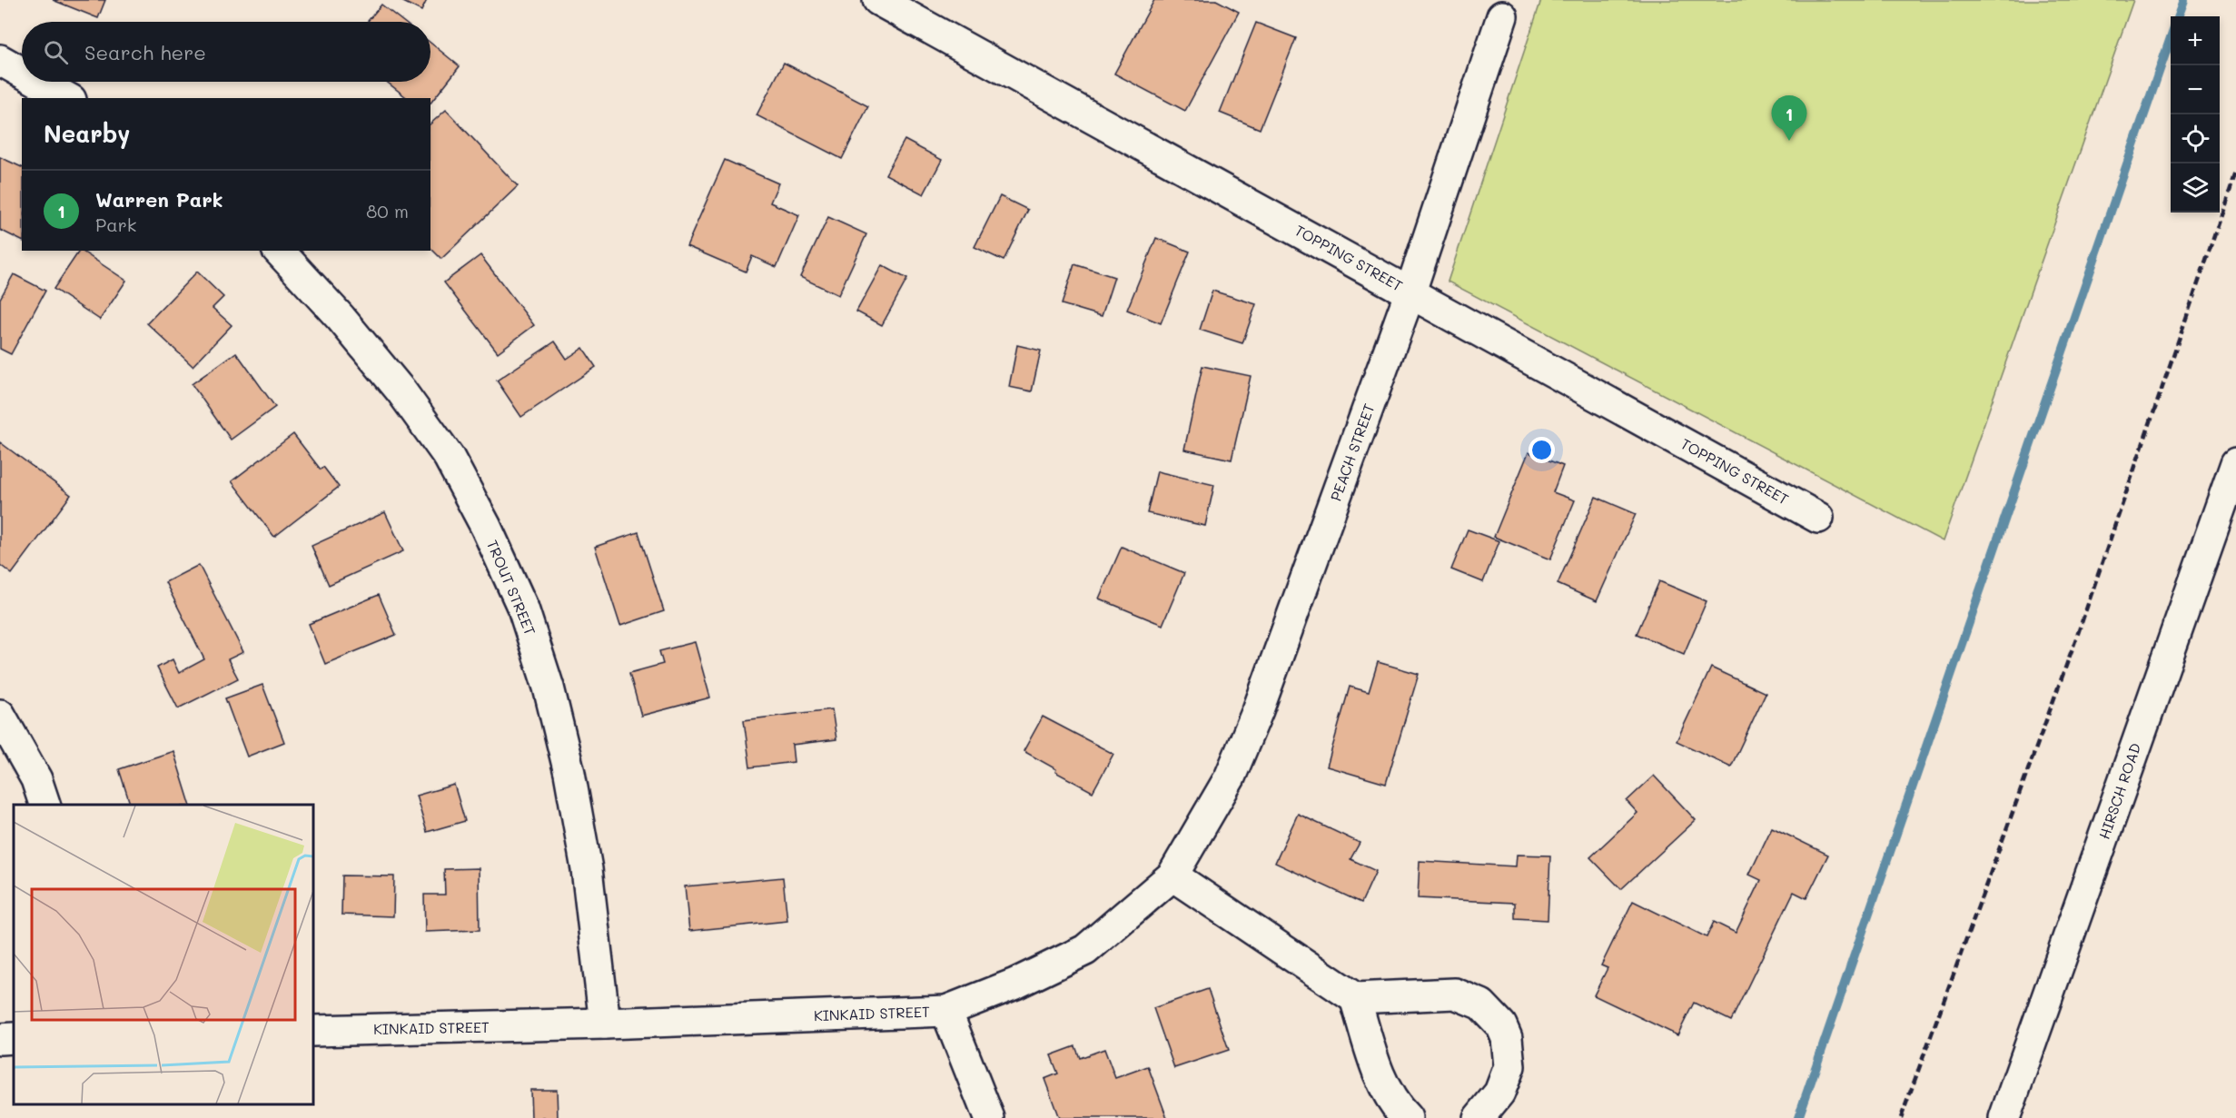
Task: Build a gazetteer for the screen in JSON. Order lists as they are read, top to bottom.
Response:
{
  "streets": {
    "street": [
      "TOPPING STREET",
      "PEACH STREET",
      "TROUT STREET",
      "HIRSCH ROAD",
      "KINKAID STREET"
    ]
  },
  "crossings": [
    ["TOPPING STREET", "PEACH STREET"],
    ["PEACH STREET", "KINKAID STREET"],
    ["TROUT STREET", "KINKAID STREET"]
  ],
  "page": {
    "map_buttons": ["+", "−"],
    "search": "Search here",
    "pins": "1",
    "heading": "Nearby",
    "list": [
      {
        "mark": "1",
        "name": "Warren Park",
        "note": "Park",
        "value": "80 m"
      }
    ]
  }
}
